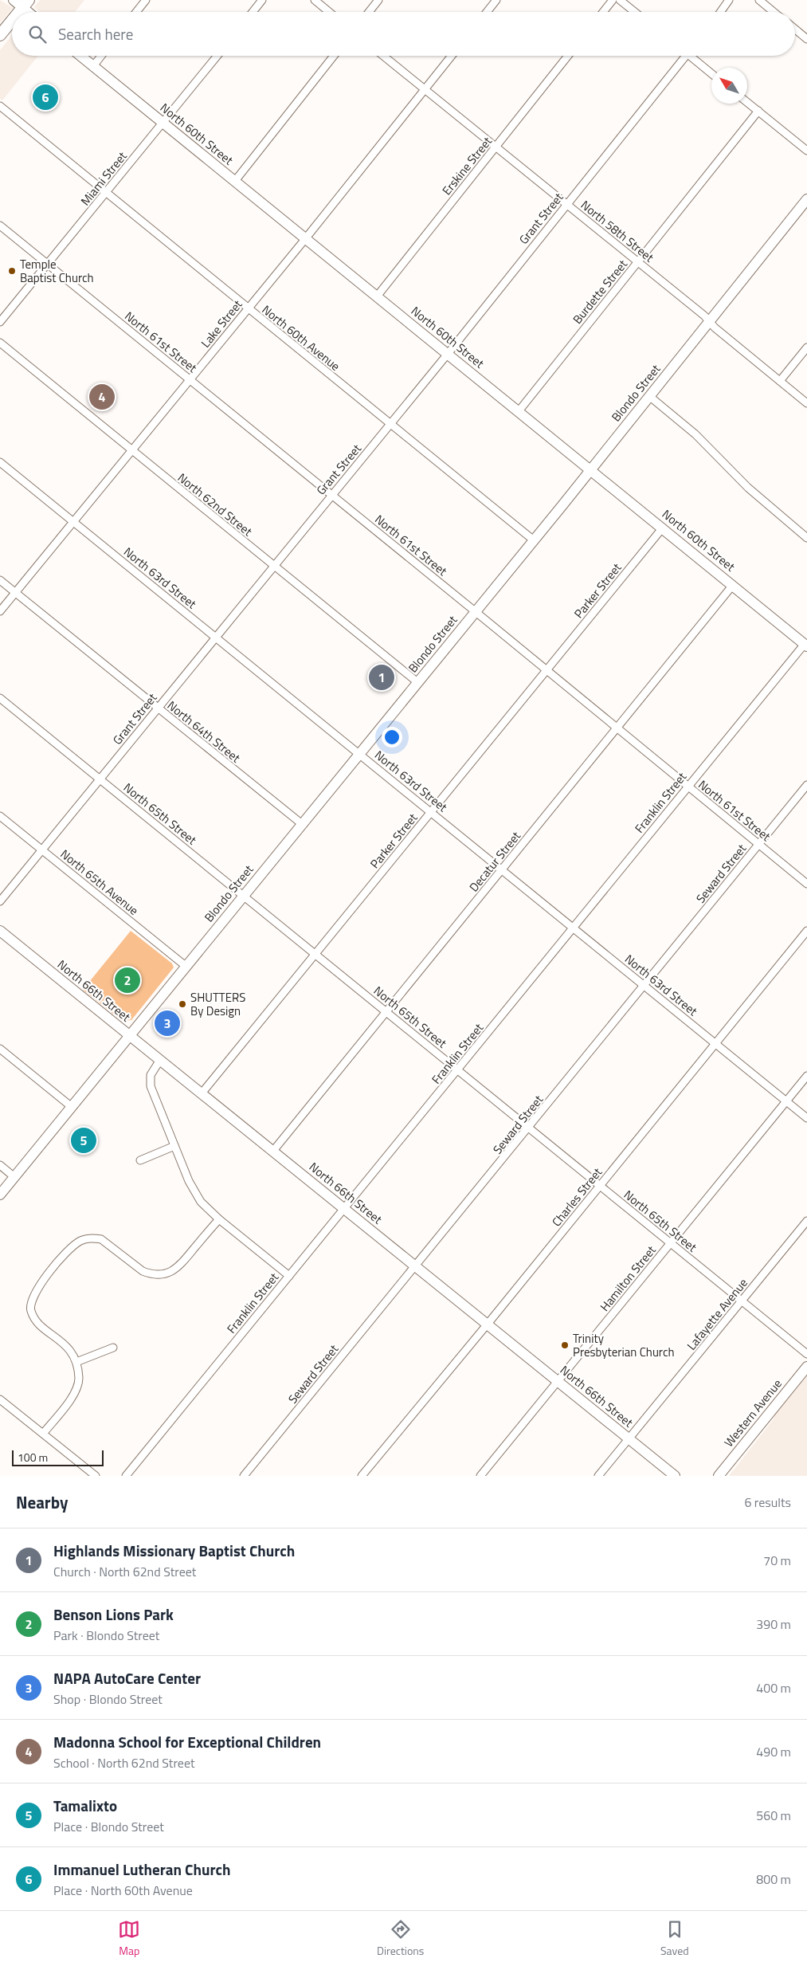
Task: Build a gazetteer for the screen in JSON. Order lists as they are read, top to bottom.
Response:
{
  "streets": {
    "street": [
      "North 60th Street",
      "Erskine Street",
      "Miami Street",
      "Grant Street",
      "North 58th Street",
      "Burdette Street",
      "Lake Street",
      "North 60th Avenue",
      "North 61st Street",
      "Blondo Street",
      "North 62nd Street",
      "North 63rd Street",
      "Parker Street",
      "North 64th Street",
      "Franklin Street",
      "North 65th Street",
      "Decatur Street",
      "Seward Street",
      "North 65th Avenue",
      "North 66th Street",
      "Charles Street",
      "Hamilton Street",
      "Lafayette Avenue",
      "Western Avenue"
    ]
  },
  "crossings": [
    ["North 60th Street", "Erskine Street"],
    ["North 60th Street", "Miami Street"],
    ["North 60th Street", "Grant Street"],
    ["North 60th Street", "Burdette Street"],
    ["North 60th Street", "Lake Street"],
    ["North 60th Street", "Blondo Street"],
    ["North 60th Street", "Parker Street"],
    ["North 60th Street", "Franklin Street"],
    ["North 60th Street", "Decatur Street"],
    ["Erskine Street", "North 58th Street"],
    ["Miami Street", "North 60th Avenue"],
    ["Miami Street", "North 61st Street"],
    ["Grant Street", "North 58th Street"],
    ["Grant Street", "North 60th Avenue"],
    ["Grant Street", "North 61st Street"],
    ["Grant Street", "North 62nd Street"],
    ["Grant Street", "North 63rd Street"],
    ["Grant Street", "North 64th Street"],
    ["Grant Street", "North 65th Street"],
    ["Grant Street", "North 65th Avenue"],
    ["North 58th Street", "Burdette Street"],
    ["North 58th Street", "Lake Street"],
    ["North 58th Street", "Blondo Street"],
    ["Lake Street", "North 60th Avenue"],
    ["Lake Street", "North 61st Street"],
    ["Lake Street", "North 62nd Street"],
    ["Lake Street", "North 63rd Street"],
    ["Lake Street", "North 64th Street"],
    ["North 60th Avenue", "Blondo Street"],
    ["North 61st Street", "Blondo Street"],
    ["North 61st Street", "Parker Street"],
    ["North 61st Street", "Franklin Street"],
    ["North 61st Street", "Decatur Street"],
    ["North 61st Street", "Seward Street"],
    ["Blondo Street", "North 62nd Street"],
    ["Blondo Street", "North 63rd Street"],
    ["Blondo Street", "North 64th Street"],
    ["Blondo Street", "North 65th Street"],
    ["Blondo Street", "North 65th Avenue"],
    ["Blondo Street", "North 66th Street"],
    ["North 63rd Street", "Parker Street"],
    ["North 63rd Street", "Franklin Street"],
    ["North 63rd Street", "Decatur Street"],
    ["North 63rd Street", "Seward Street"],
    ["North 63rd Street", "Charles Street"],
    ["North 63rd Street", "Hamilton Street"],
    ["Parker Street", "North 65th Street"],
    ["Parker Street", "North 66th Street"],
    ["Franklin Street", "North 65th Street"],
    ["Franklin Street", "North 66th Street"],
    ["North 65th Street", "Decatur Street"],
    ["North 65th Street", "Seward Street"],
    ["North 65th Street", "Charles Street"],
    ["North 65th Street", "Hamilton Street"],
    ["North 65th Street", "Lafayette Avenue"],
    ["Decatur Street", "North 66th Street"],
    ["Seward Street", "North 66th Street"],
    ["North 66th Street", "Charles Street"],
    ["North 66th Street", "Hamilton Street"],
    ["North 66th Street", "Lafayette Avenue"]
  ],
  "places": ["Temple Baptist Church", "SHUTTERS By Design", "Trinity Presbyterian Church"],
  "scale_bar": "100 m",
  "north": "top left",
  "page": {
    "search": "Search here",
    "pins": [
      "6",
      "4",
      "1",
      "2",
      "3",
      "5"
    ],
    "scale": "100 m",
    "heading": ["Nearby", "6 results"],
    "list": [
      {
        "mark": "1",
        "name": "Highlands Missionary Baptist Church",
        "note": "Church · North 62nd Street",
        "value": "70 m"
      },
      {
        "mark": "2",
        "name": "Benson Lions Park",
        "note": "Park · Blondo Street",
        "value": "390 m"
      },
      {
        "mark": "3",
        "name": "NAPA AutoCare Center",
        "note": "Shop · Blondo Street",
        "value": "400 m"
      },
      {
        "mark": "4",
        "name": "Madonna School for Exceptional Children",
        "note": "School · North 62nd Street",
        "value": "490 m"
      },
      {
        "mark": "5",
        "name": "Tamalixto",
        "note": "Place · Blondo Street",
        "value": "560 m"
      },
      {
        "mark": "6",
        "name": "Immanuel Lutheran Church",
        "note": "Place · North 60th Avenue",
        "value": "800 m"
      }
    ],
    "nav": ["Map", "Directions", "Saved"]
  }
}
